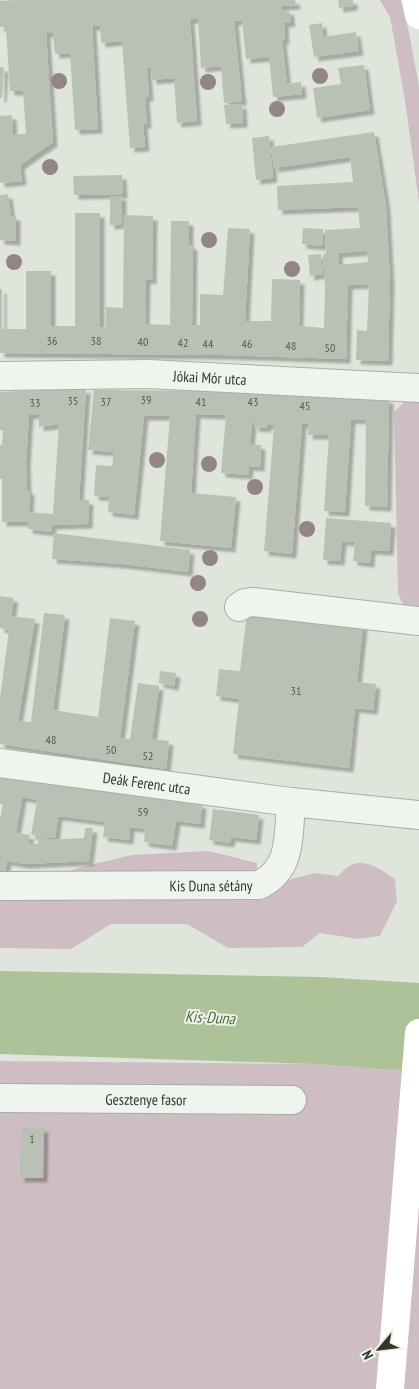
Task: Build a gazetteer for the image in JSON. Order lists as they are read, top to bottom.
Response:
{
  "streets": {
    "street": [
      "Jókai Mór utca",
      "Deák Ferenc utca",
      "Kis Duna sétány",
      "Gesztenye fasor"
    ]
  },
  "crossings": [
    ["Deák Ferenc utca", "Kis Duna sétány"]
  ],
  "water": ["Kis-Duna"],
  "house_numbers": [
    "36",
    "38",
    "40",
    "42",
    "44",
    "46",
    "48",
    "50",
    "39",
    "35",
    "37",
    "41",
    "43",
    "33",
    "45",
    "31",
    "48",
    "50",
    "52",
    "59",
    "1"
  ],
  "north": "bottom left"
}
